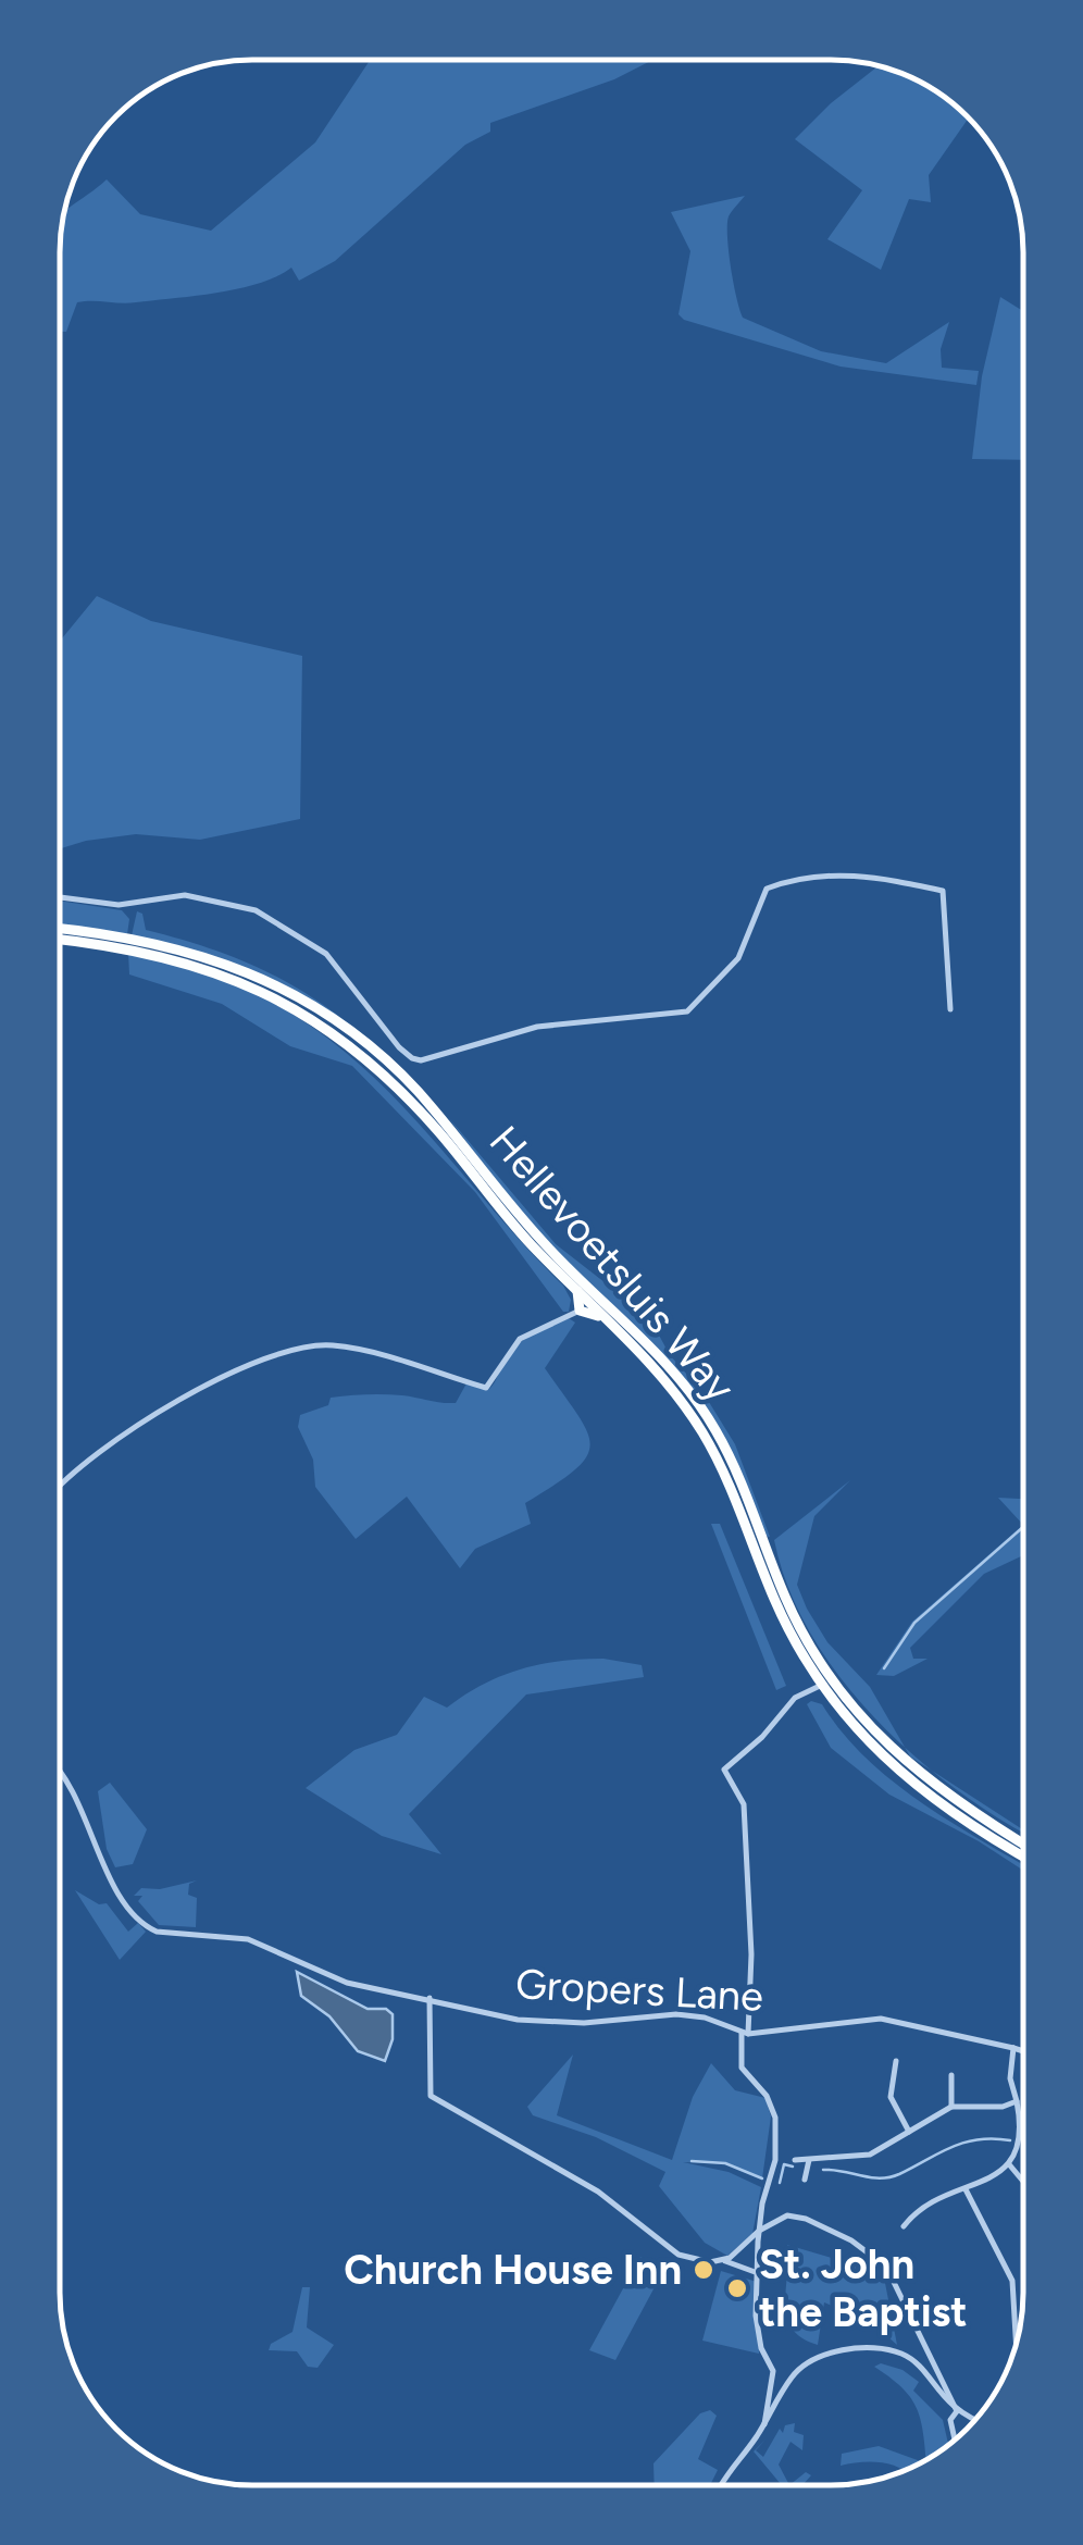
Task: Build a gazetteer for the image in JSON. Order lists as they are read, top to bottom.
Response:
{
  "streets": {
    "highway": ["Hellevoetsluis Way"],
    "street": ["Gropers Lane"]
  },
  "places": ["Church House Inn", "St. John the Baptist"]
}
